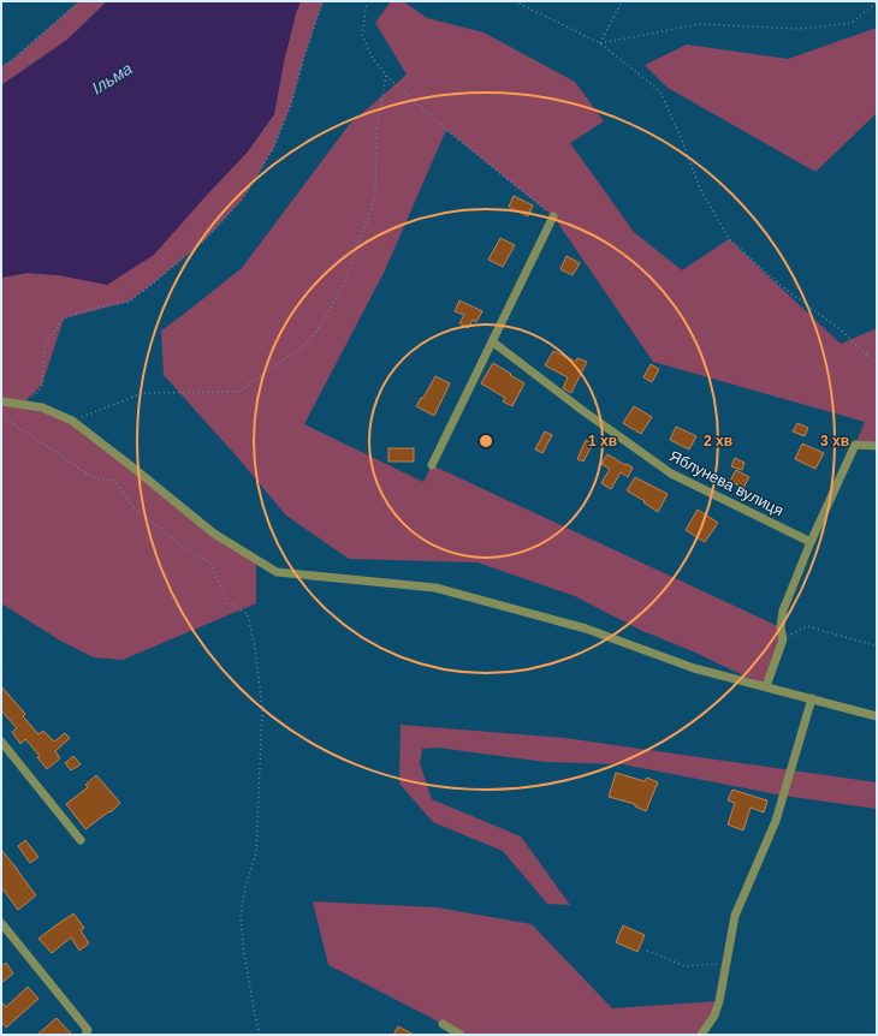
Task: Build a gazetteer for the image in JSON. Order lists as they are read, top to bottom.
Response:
{
  "streets": {
    "street": ["Яблунева вулиця"]
  },
  "water": ["Ільма"],
  "rings": ["1 хв", "2 хв", "3 хв"]
}
